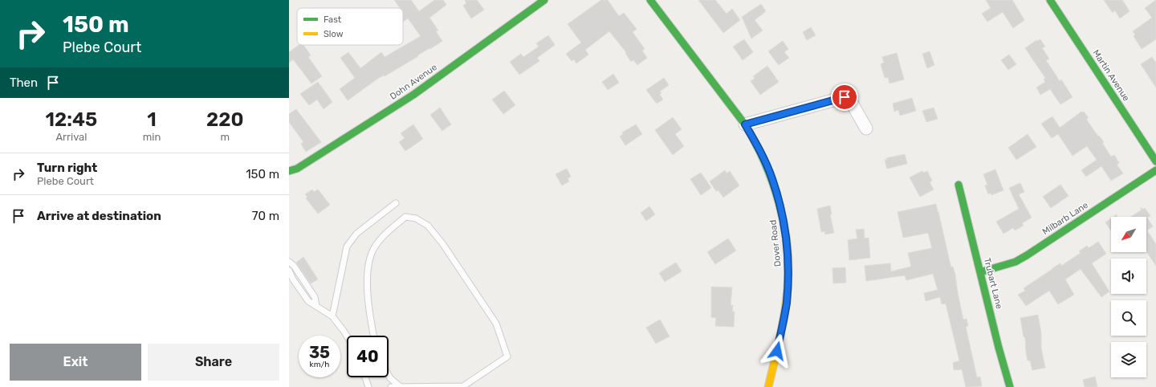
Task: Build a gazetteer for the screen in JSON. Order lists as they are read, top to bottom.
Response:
{
  "streets": {
    "street": [
      "Martin Avenue",
      "Dohn Avenue",
      "Milbarb Lane",
      "Dover Road",
      "Trubart Lane"
    ]
  },
  "crossings": [
    ["Milbarb Lane", "Trubart Lane"]
  ],
  "legend": ["Fast", "Slow"],
  "north": "bottom left",
  "page": {
    "turn": ["150 m", "Plebe Court"],
    "then": "Then",
    "eta": [
      "12:45",
      "Arrival",
      "1",
      "min",
      "220",
      "m"
    ],
    "list": [
      {
        "name": "Turn right",
        "note": "Plebe Court",
        "value": "150 m"
      },
      {
        "name": "Arrive at destination",
        "value": "70 m"
      }
    ],
    "speed": "35 km/h",
    "limit": "40",
    "buttons": ["Exit", "Share"]
  }
}
